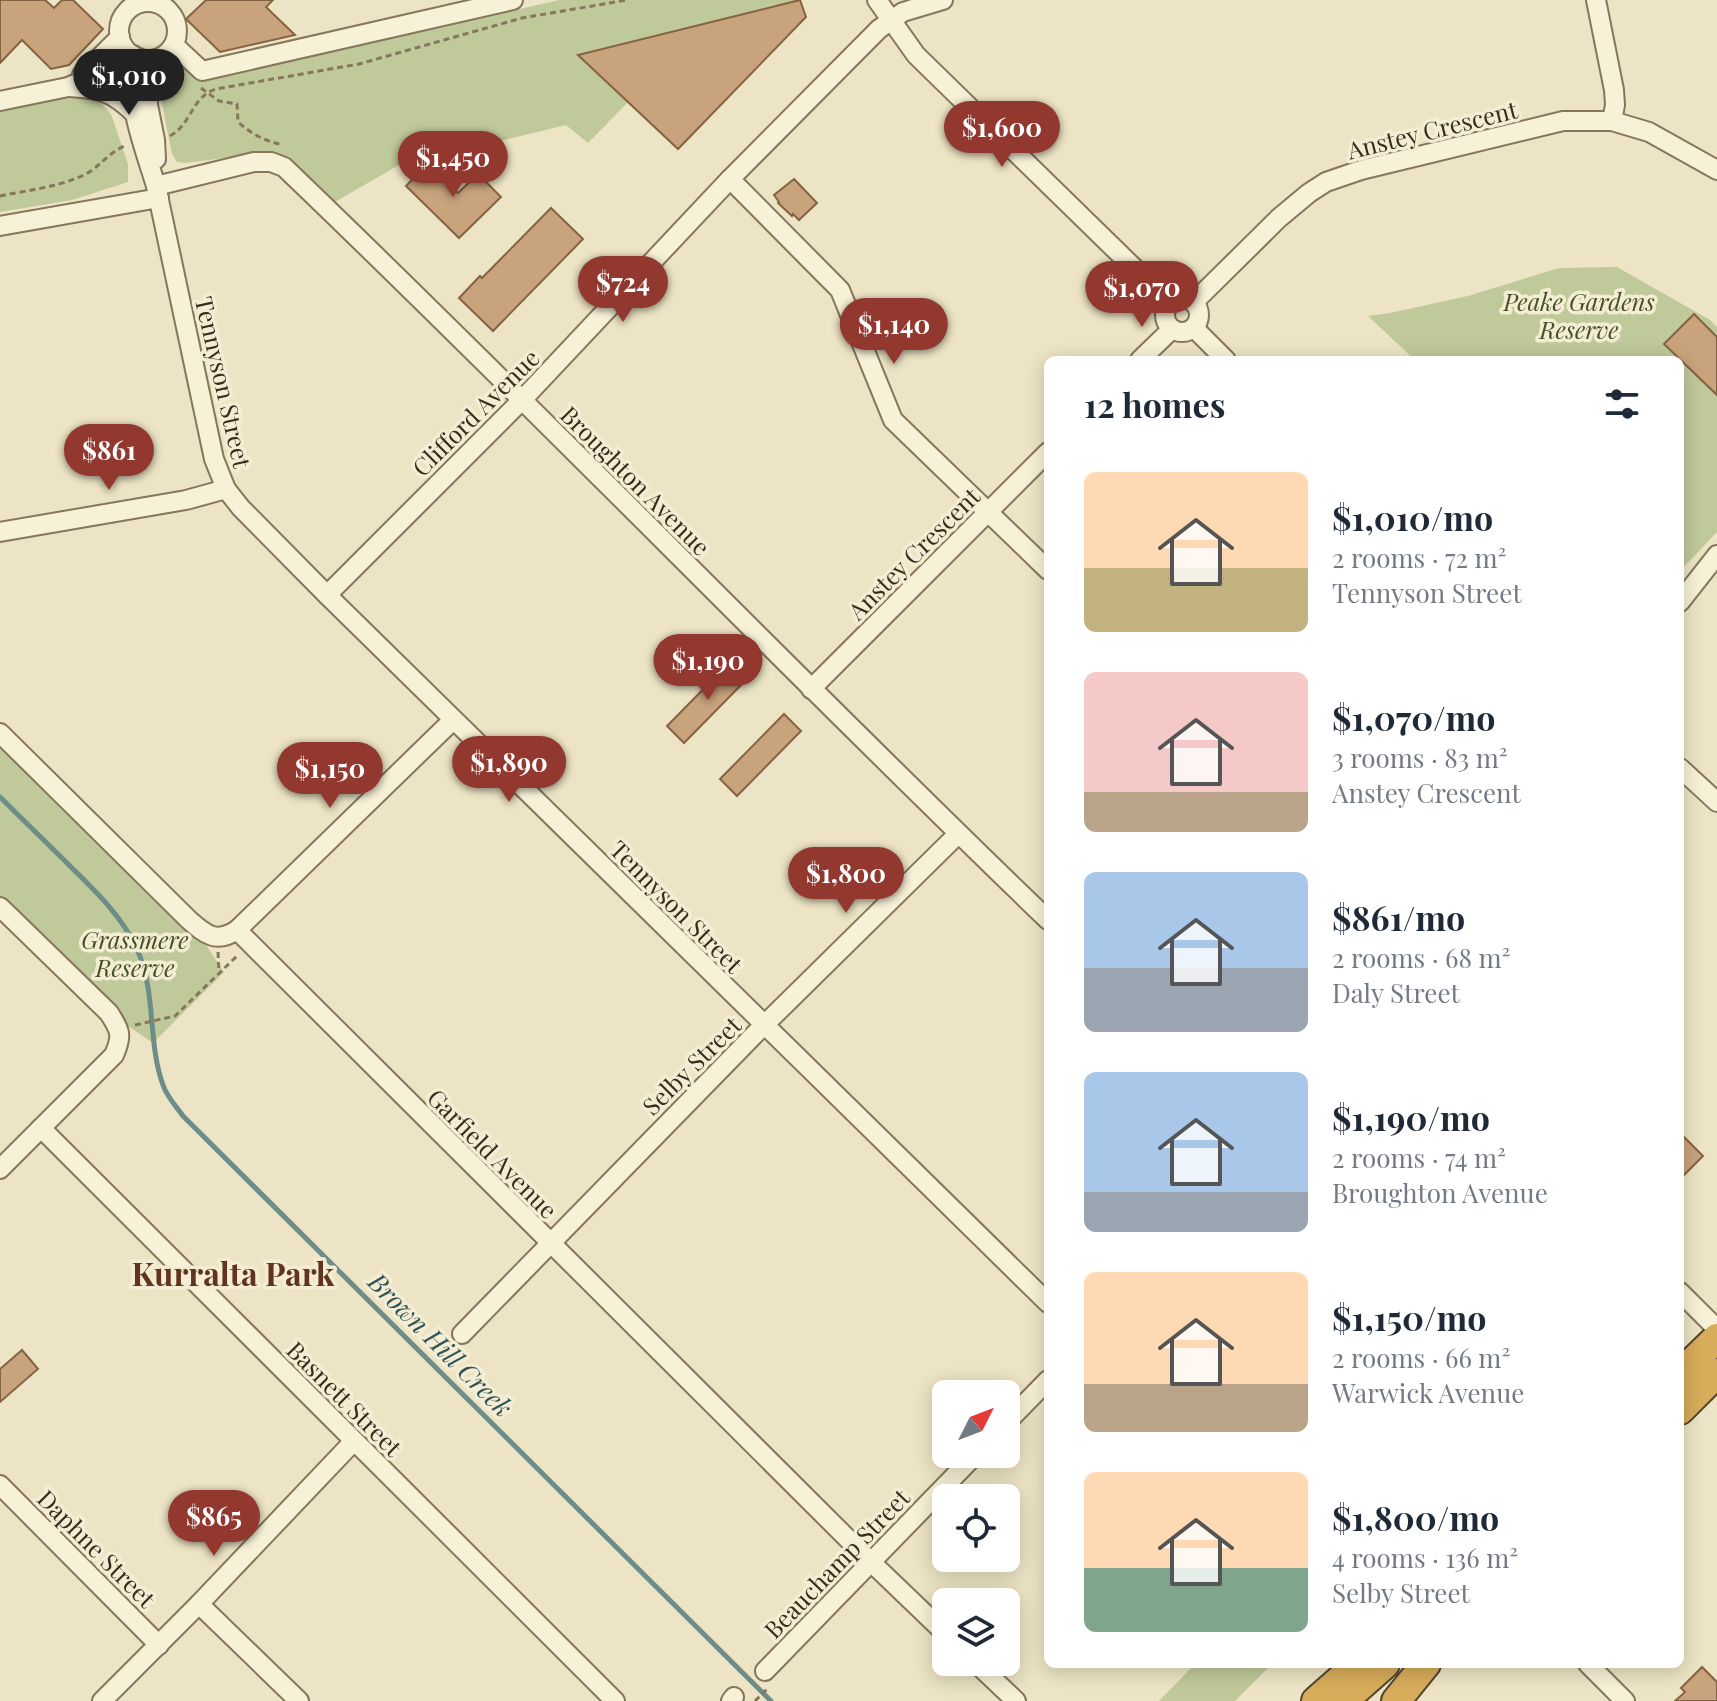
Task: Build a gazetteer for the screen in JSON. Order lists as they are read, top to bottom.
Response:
{
  "streets": {
    "street": [
      "Anstey Crescent",
      "Tennyson Street",
      "Clifford Avenue",
      "Broughton Avenue",
      "Selby Street",
      "Garfield Avenue",
      "Basnett Street",
      "Daphne Street",
      "Beauchamp Street"
    ]
  },
  "crossings": [
    ["Anstey Crescent", "Broughton Avenue"],
    ["Tennyson Street", "Clifford Avenue"],
    ["Tennyson Street", "Broughton Avenue"],
    ["Tennyson Street", "Selby Street"],
    ["Clifford Avenue", "Broughton Avenue"],
    ["Broughton Avenue", "Selby Street"],
    ["Selby Street", "Garfield Avenue"],
    ["Garfield Avenue", "Beauchamp Street"]
  ],
  "districts": ["Kurralta Park"],
  "water": ["Brown Hill Creek"],
  "parks": ["Peake Gardens Reserve", "Grassmere Reserve"],
  "north": "top right",
  "page": {
    "price": [
      "$1,010",
      "$1,600",
      "$1,450",
      "$724",
      "$1,070",
      "$1,140",
      "$861",
      "$1,190",
      "$1,890",
      "$1,150",
      "$1,800",
      "$865"
    ],
    "heading": "12 homes",
    "list": [
      {
        "name": "$1,010/mo",
        "note": "2 rooms · 72 m² · Tennyson Street"
      },
      {
        "name": "$1,070/mo",
        "note": "3 rooms · 83 m² · Anstey Crescent"
      },
      {
        "name": "$861/mo",
        "note": "2 rooms · 68 m² · Daly Street"
      },
      {
        "name": "$1,190/mo",
        "note": "2 rooms · 74 m² · Broughton Avenue"
      },
      {
        "name": "$1,150/mo",
        "note": "2 rooms · 66 m² · Warwick Avenue"
      },
      {
        "name": "$1,800/mo",
        "note": "4 rooms · 136 m² · Selby Street"
      }
    ]
  }
}
